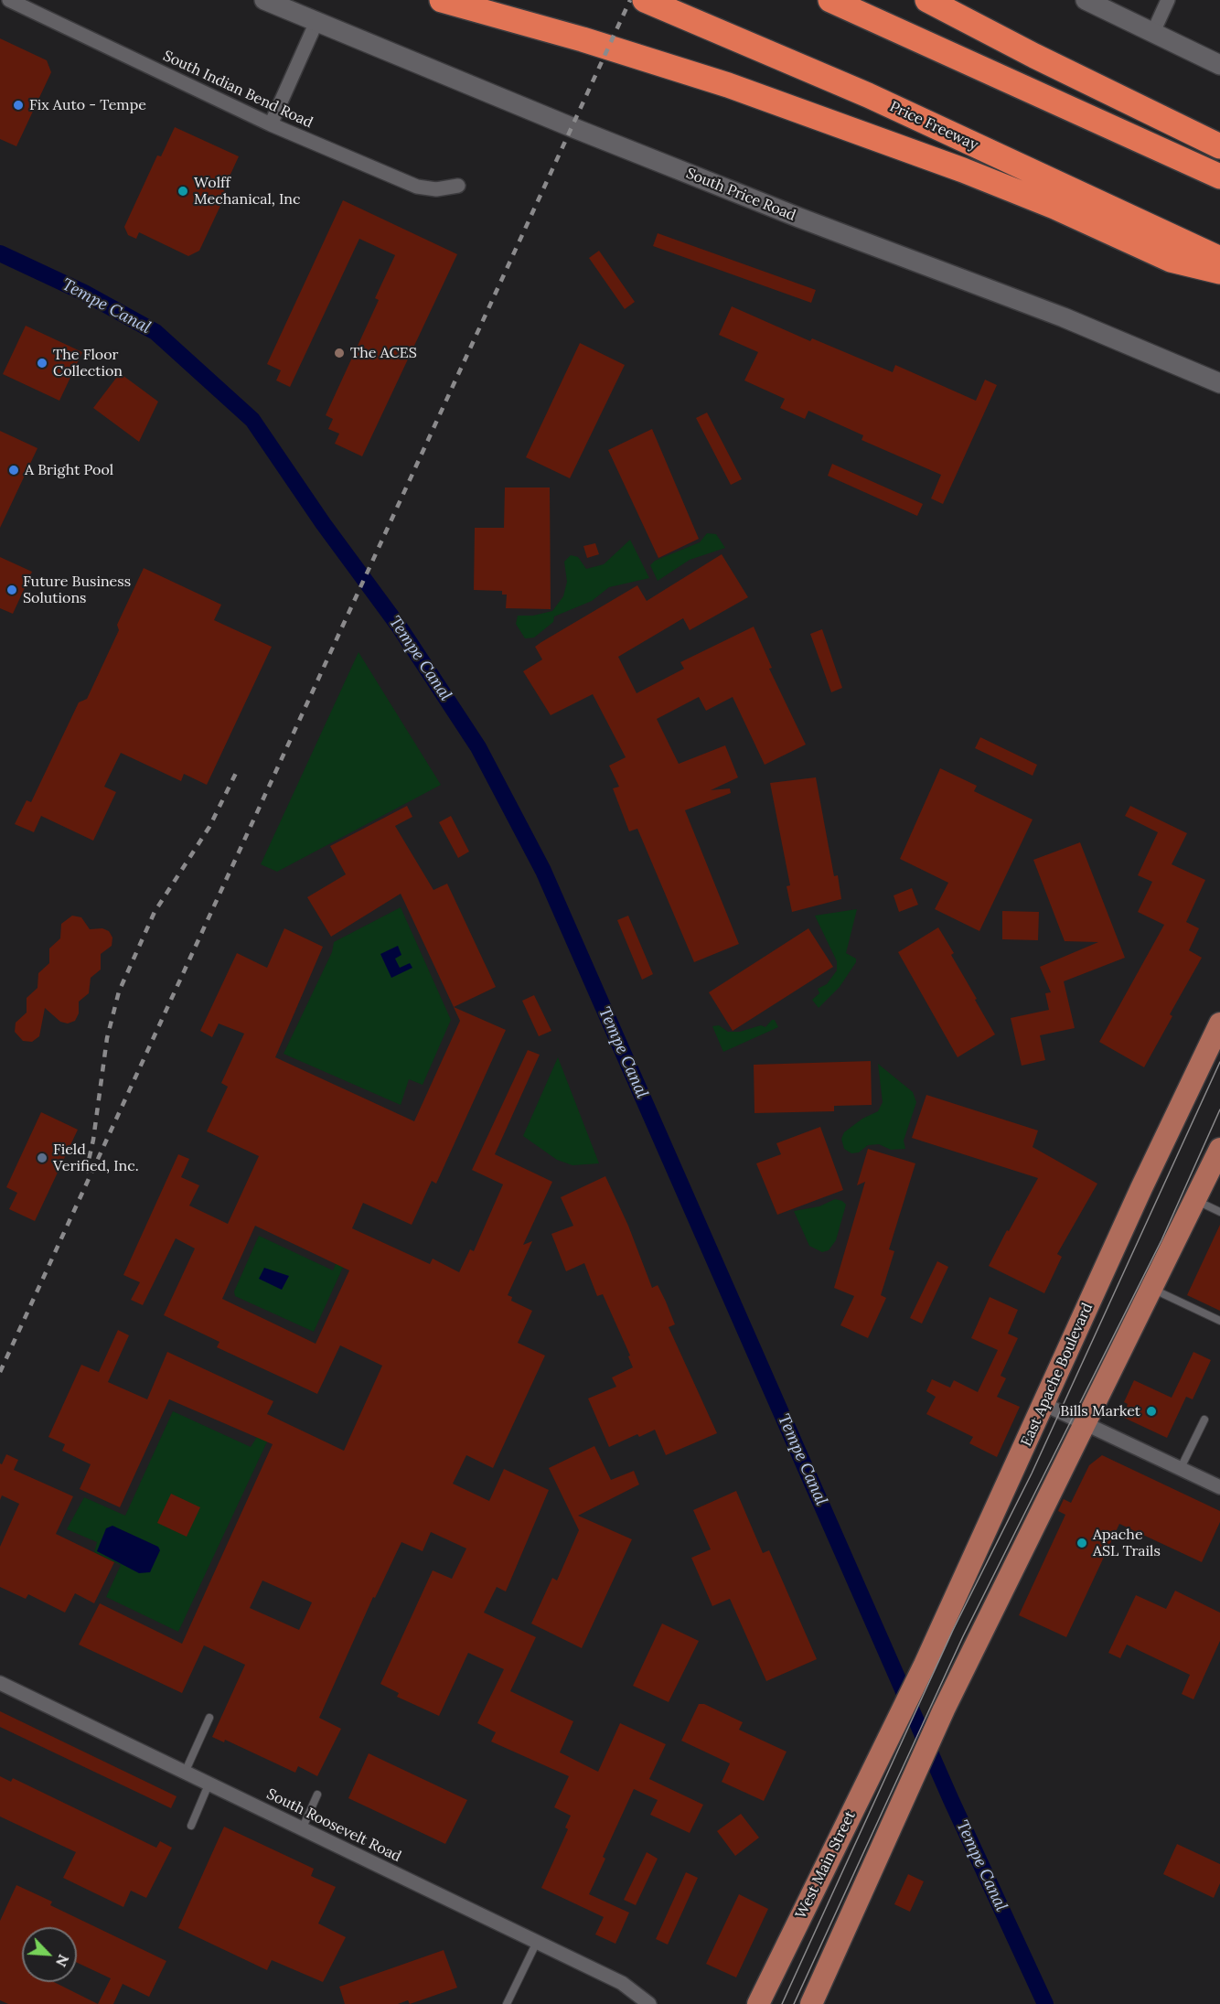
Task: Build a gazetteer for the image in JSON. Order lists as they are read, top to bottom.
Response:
{
  "streets": {
    "highway": ["Price Freeway"],
    "main road": ["South Price Road", "East Apache Boulevard", "West Main Street"],
    "street": ["South Indian Bend Road", "South Roosevelt Road"]
  },
  "crossings": [
    ["East Apache Boulevard", "West Main Street"]
  ],
  "water": ["Tempe Canal"],
  "places": [
    "Fix Auto - Tempe",
    "Wolff Mechanical, Inc",
    "The ACES",
    "The Floor Collection",
    "A Bright Pool",
    "Future Business Solutions",
    "Field Verified, Inc.",
    "Bills Market",
    "Apache ASL Trails"
  ],
  "north": "bottom right"
}
